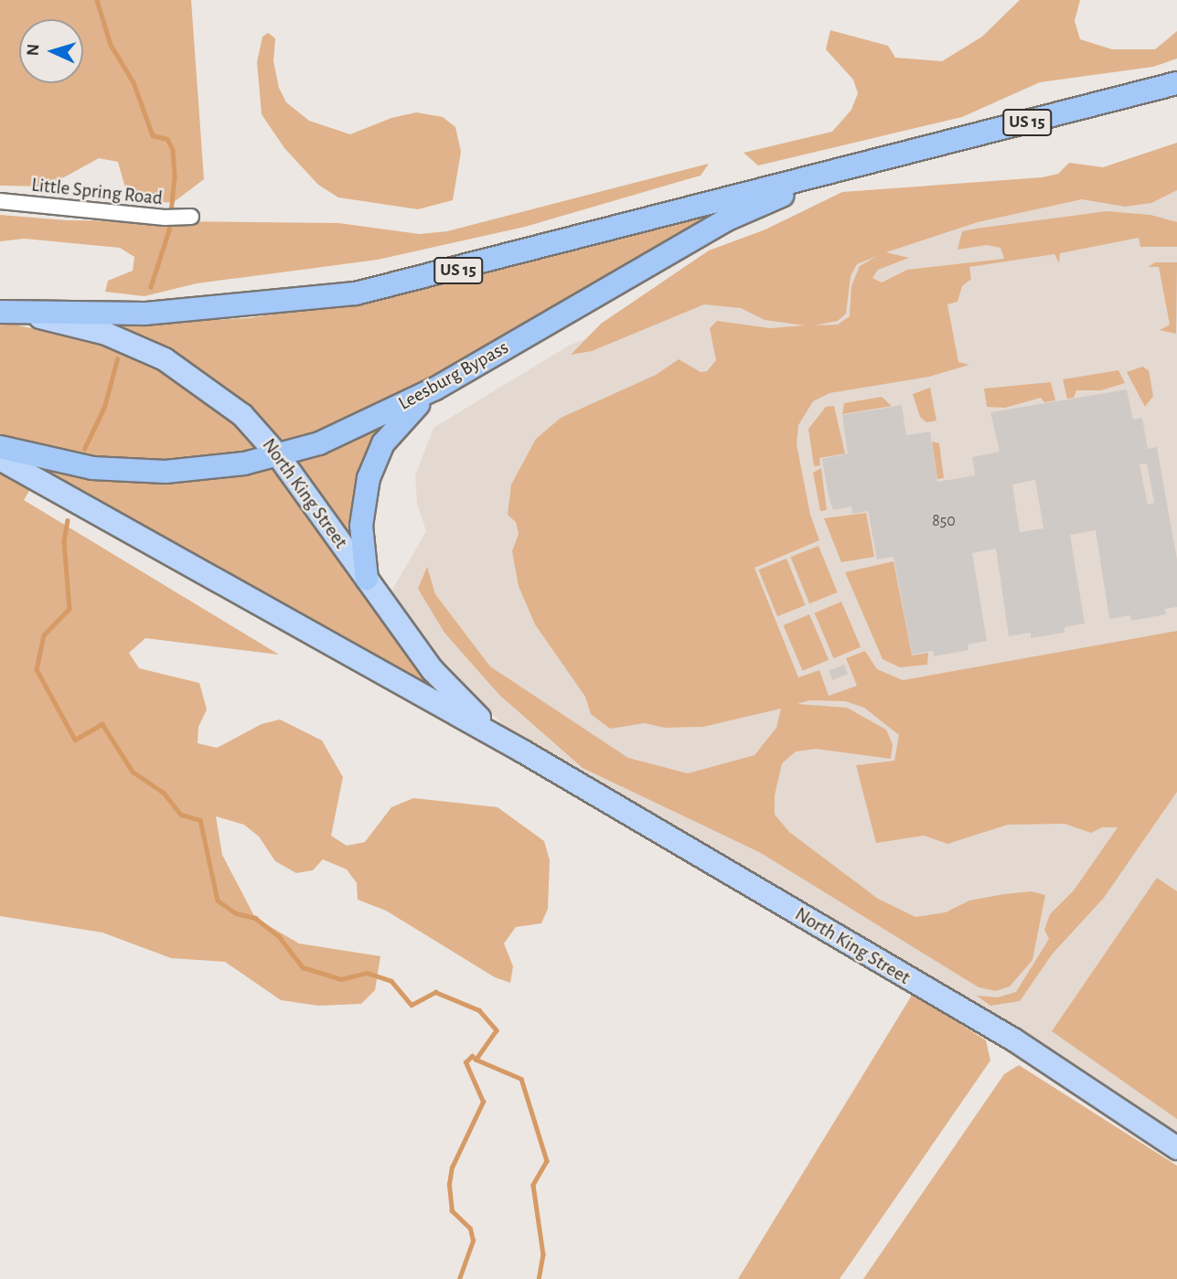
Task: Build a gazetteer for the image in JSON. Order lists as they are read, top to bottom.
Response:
{
  "streets": {
    "highway": ["US 15", "Leesburg Bypass"],
    "main road": ["North King Street"],
    "street": ["Little Spring Road"]
  },
  "crossings": [
    ["US 15", "Leesburg Bypass"],
    ["US 15", "North King Street"],
    ["Leesburg Bypass", "North King Street"]
  ],
  "house_numbers": ["850"],
  "north": "left"
}
